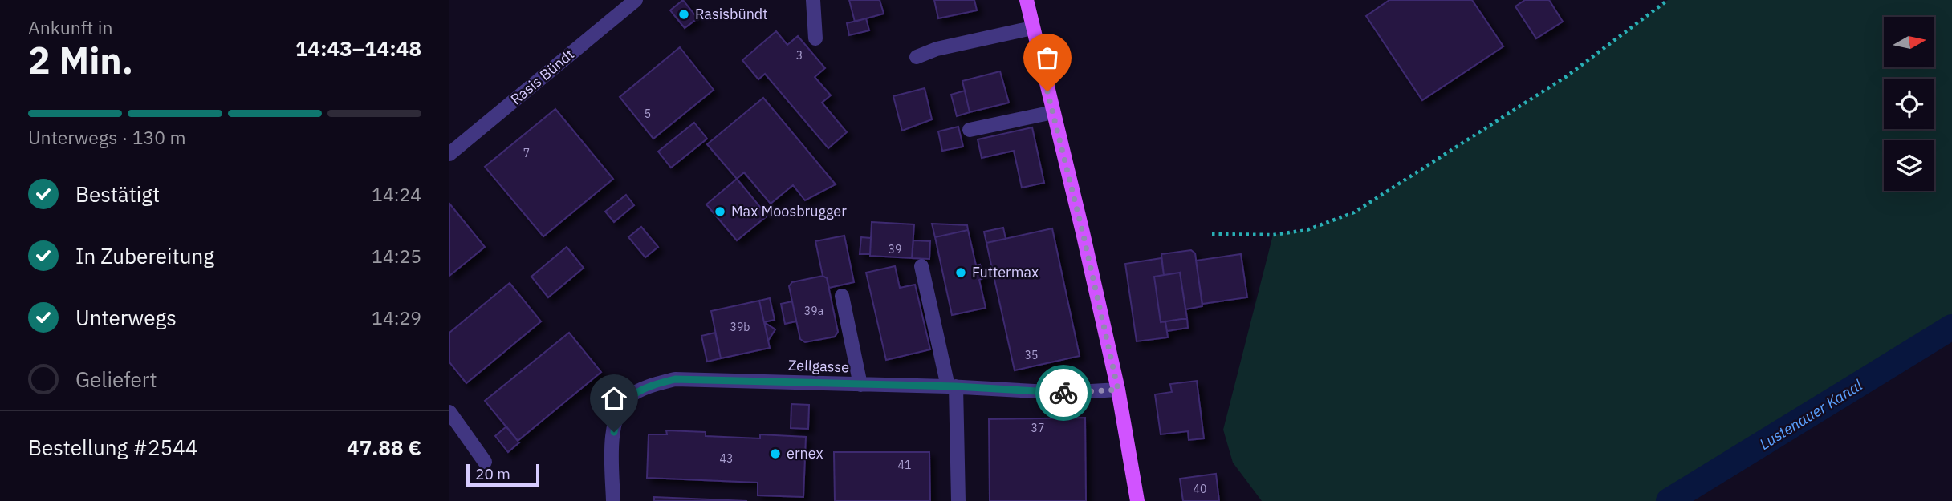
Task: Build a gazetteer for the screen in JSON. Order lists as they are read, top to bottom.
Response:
{
  "streets": {
    "street": ["Rasis Bündt", "Zellgasse"]
  },
  "water": ["Lustenauer Kanal"],
  "places": [
    "Rasisbündt",
    "Max Moosbrugger",
    "Futtermax",
    "ernex"
  ],
  "house_numbers": [
    "3",
    "5",
    "7",
    "39",
    "39a",
    "39b",
    "35",
    "37",
    "43",
    "41",
    "40"
  ],
  "scale_bar": "20 m",
  "north": "right",
  "page": {
    "heading": ["2 Min.", "Ankunft in", "14:43–14:48"],
    "panel": ["Bestellung #2544", "47.88 €"],
    "bar": "Unterwegs · 130 m",
    "list": [
      ["Bestätigt", "14:24"],
      ["In Zubereitung", "14:25"],
      ["Unterwegs", "14:29"],
      "Geliefert"
    ],
    "scale": "20 m"
  }
}
